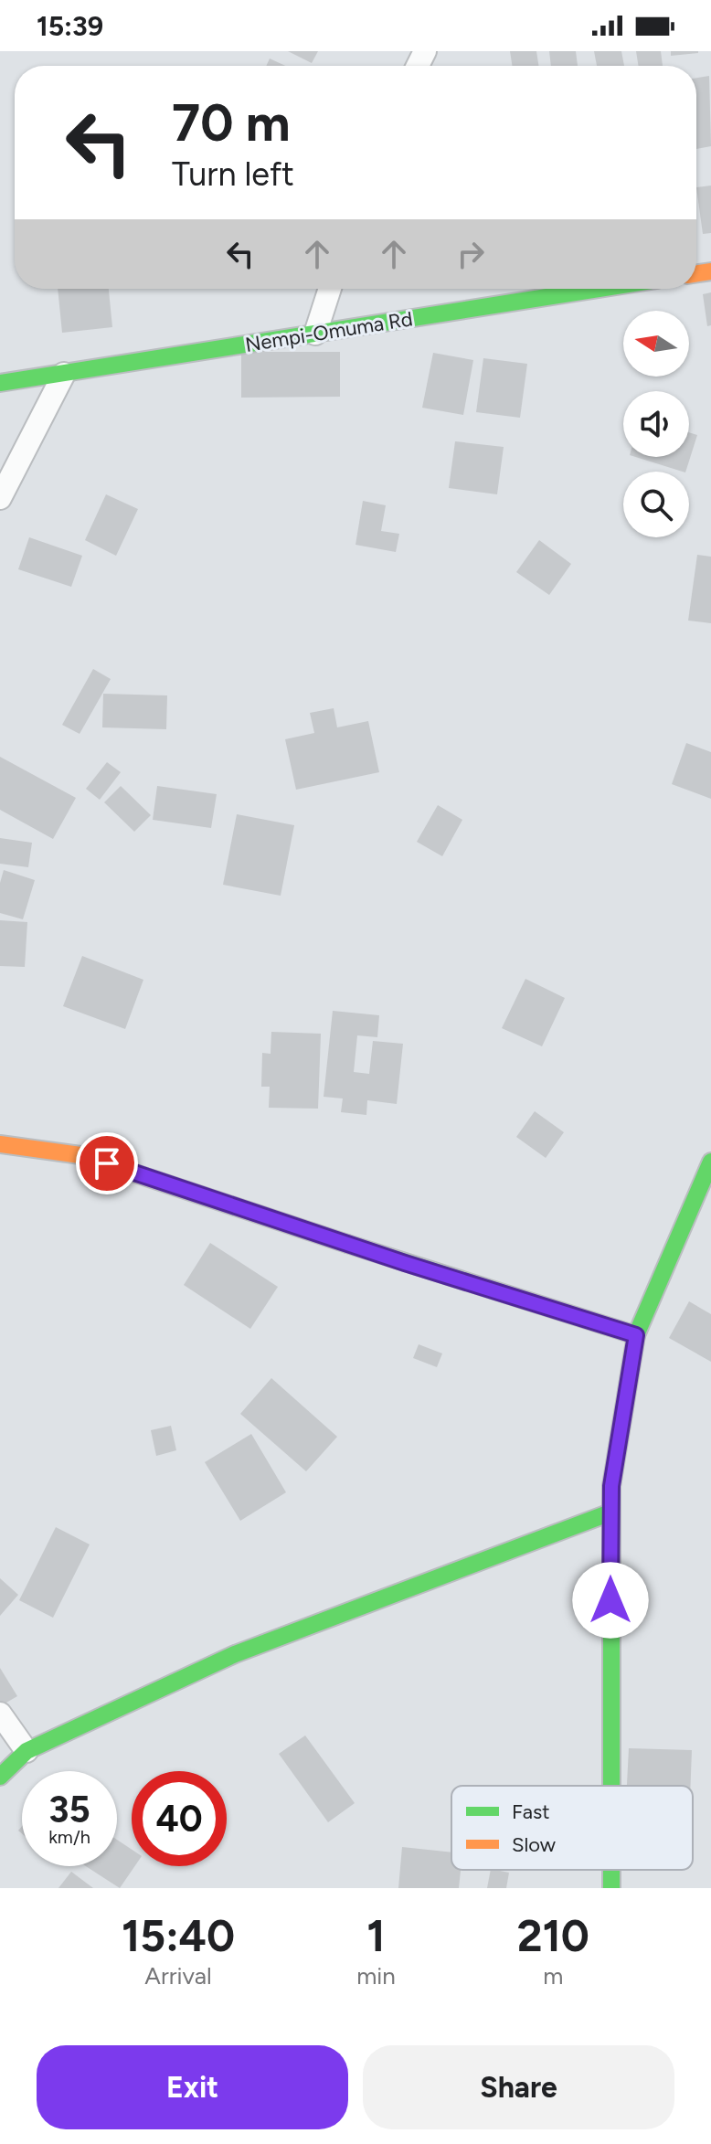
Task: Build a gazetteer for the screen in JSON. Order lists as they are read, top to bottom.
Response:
{
  "streets": {
    "street": ["Nempi-Omuma Rd"]
  },
  "legend": ["Fast", "Slow"],
  "north": "left",
  "page": {
    "status": "15:39",
    "turn": ["70 m", "Turn left"],
    "speed": "35 km/h",
    "limit": "40",
    "eta": [
      "15:40",
      "Arrival",
      "1",
      "min",
      "210",
      "m"
    ],
    "buttons": ["Exit", "Share"]
  }
}
